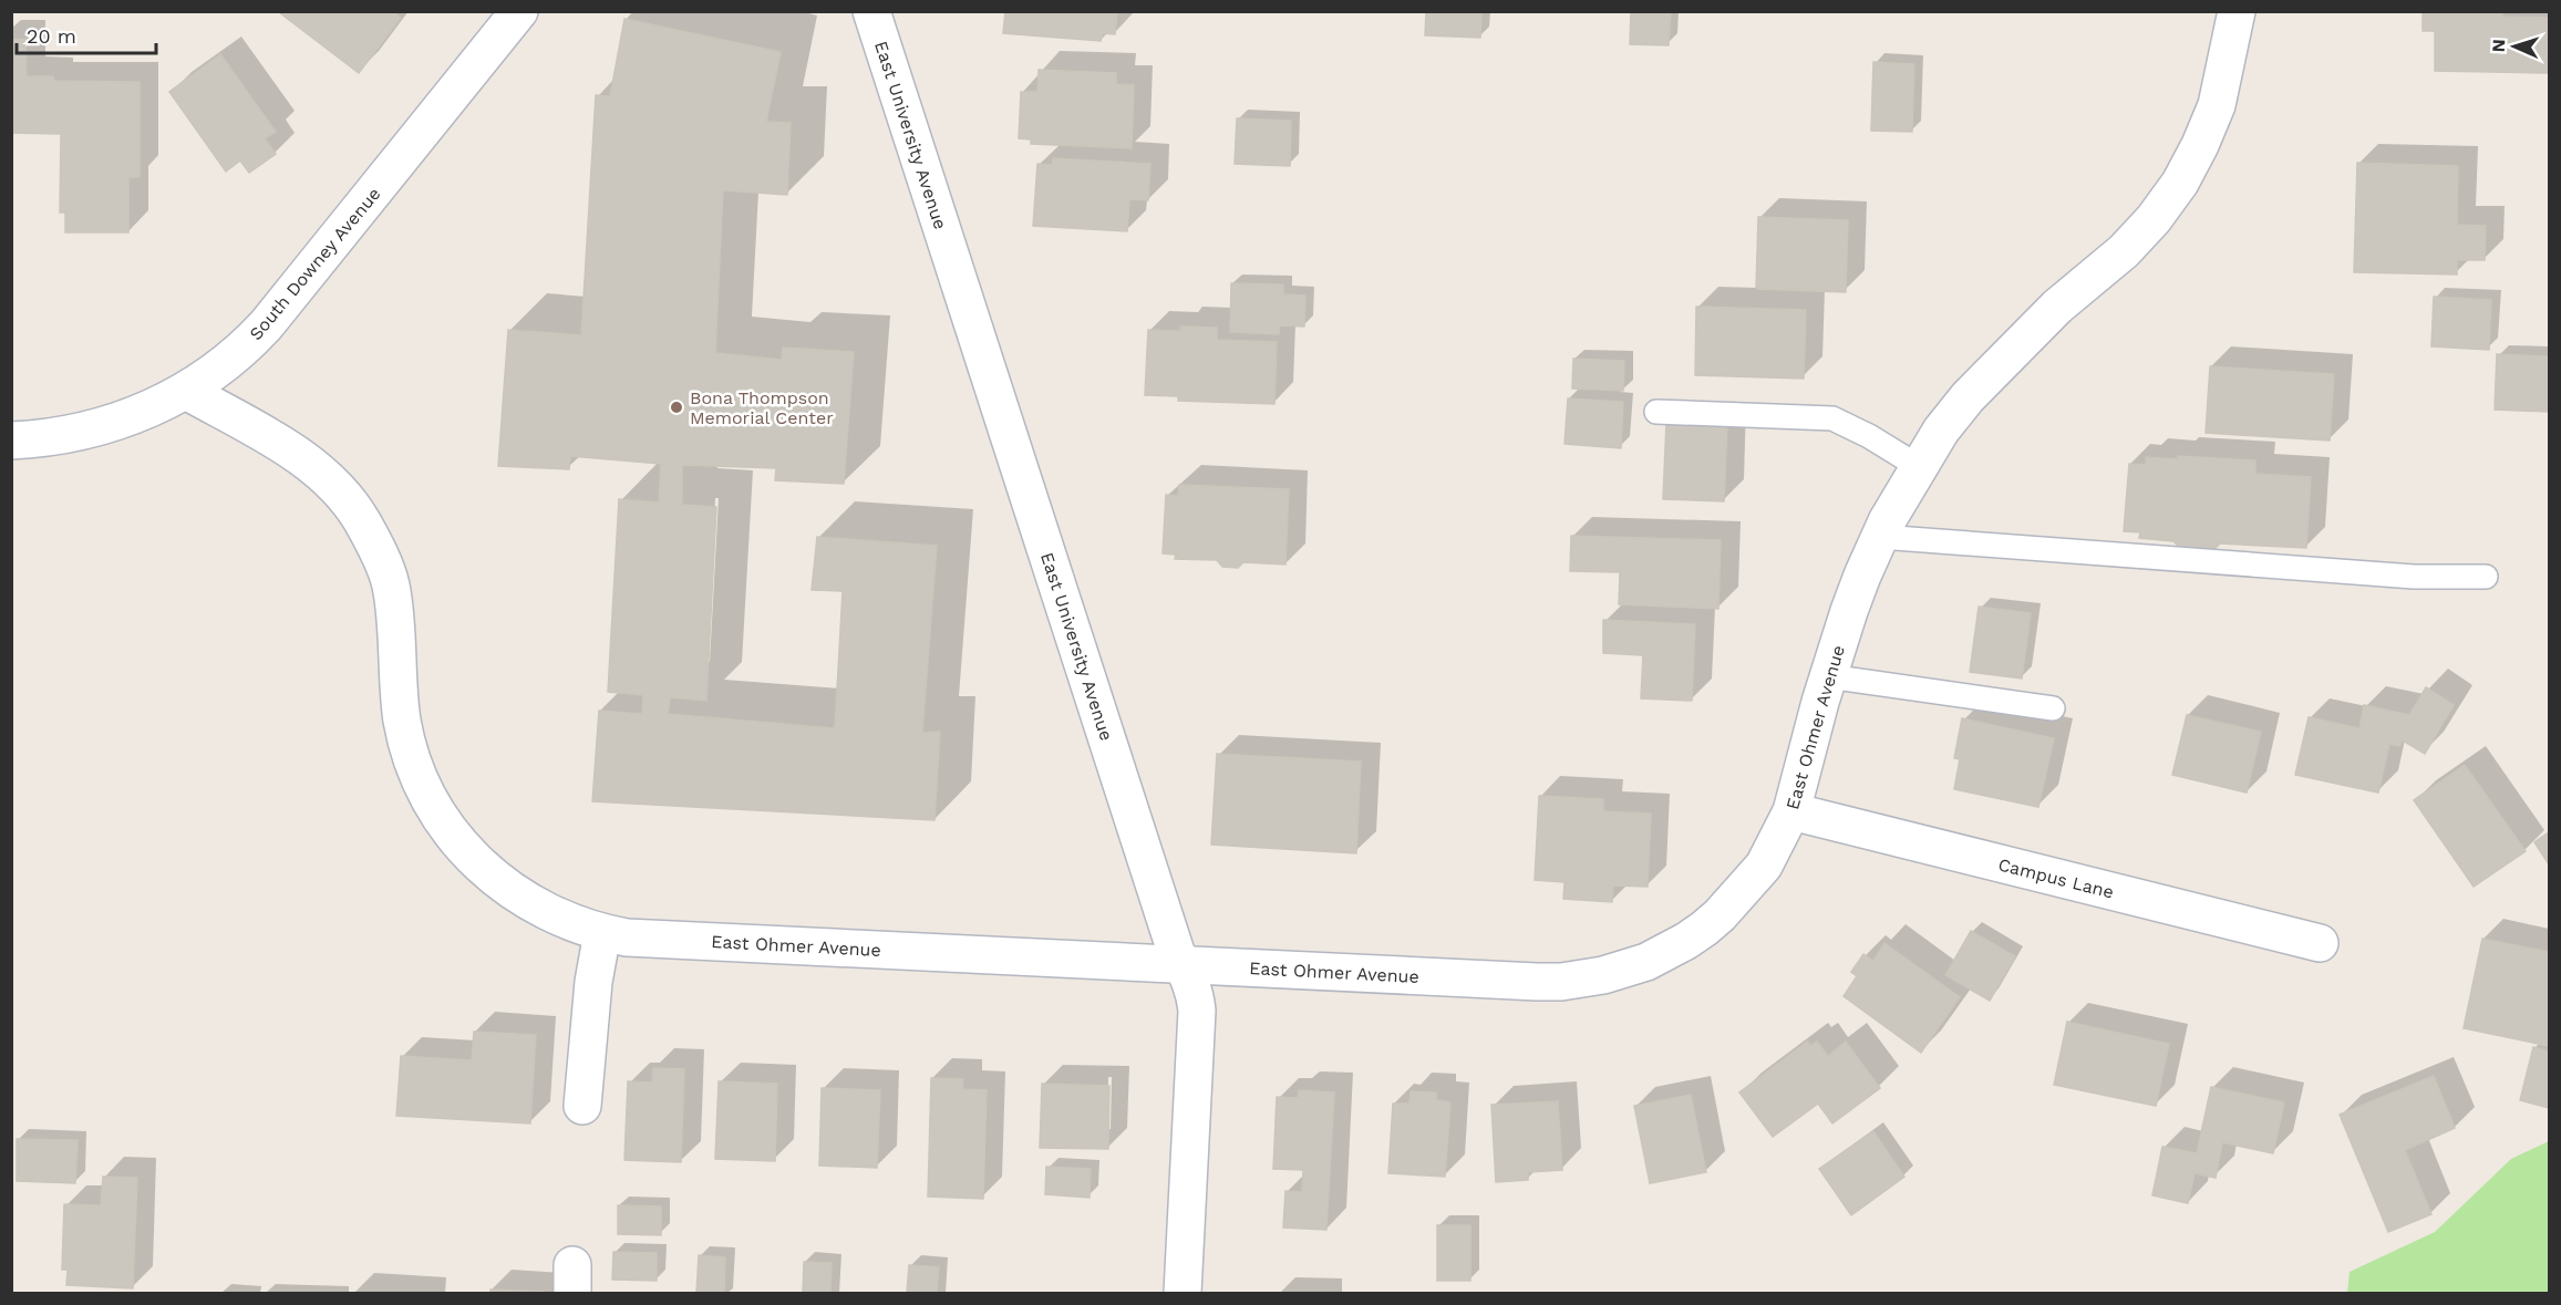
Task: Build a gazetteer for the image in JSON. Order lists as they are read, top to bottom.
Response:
{
  "streets": {
    "street": [
      "East University Avenue",
      "South Downey Avenue",
      "East Ohmer Avenue",
      "Campus Lane"
    ]
  },
  "crossings": [
    ["East University Avenue", "East Ohmer Avenue"],
    ["South Downey Avenue", "East Ohmer Avenue"],
    ["East Ohmer Avenue", "Campus Lane"]
  ],
  "places": ["Bona Thompson Memorial Center"],
  "scale_bar": "20 m",
  "north": "left"
}
